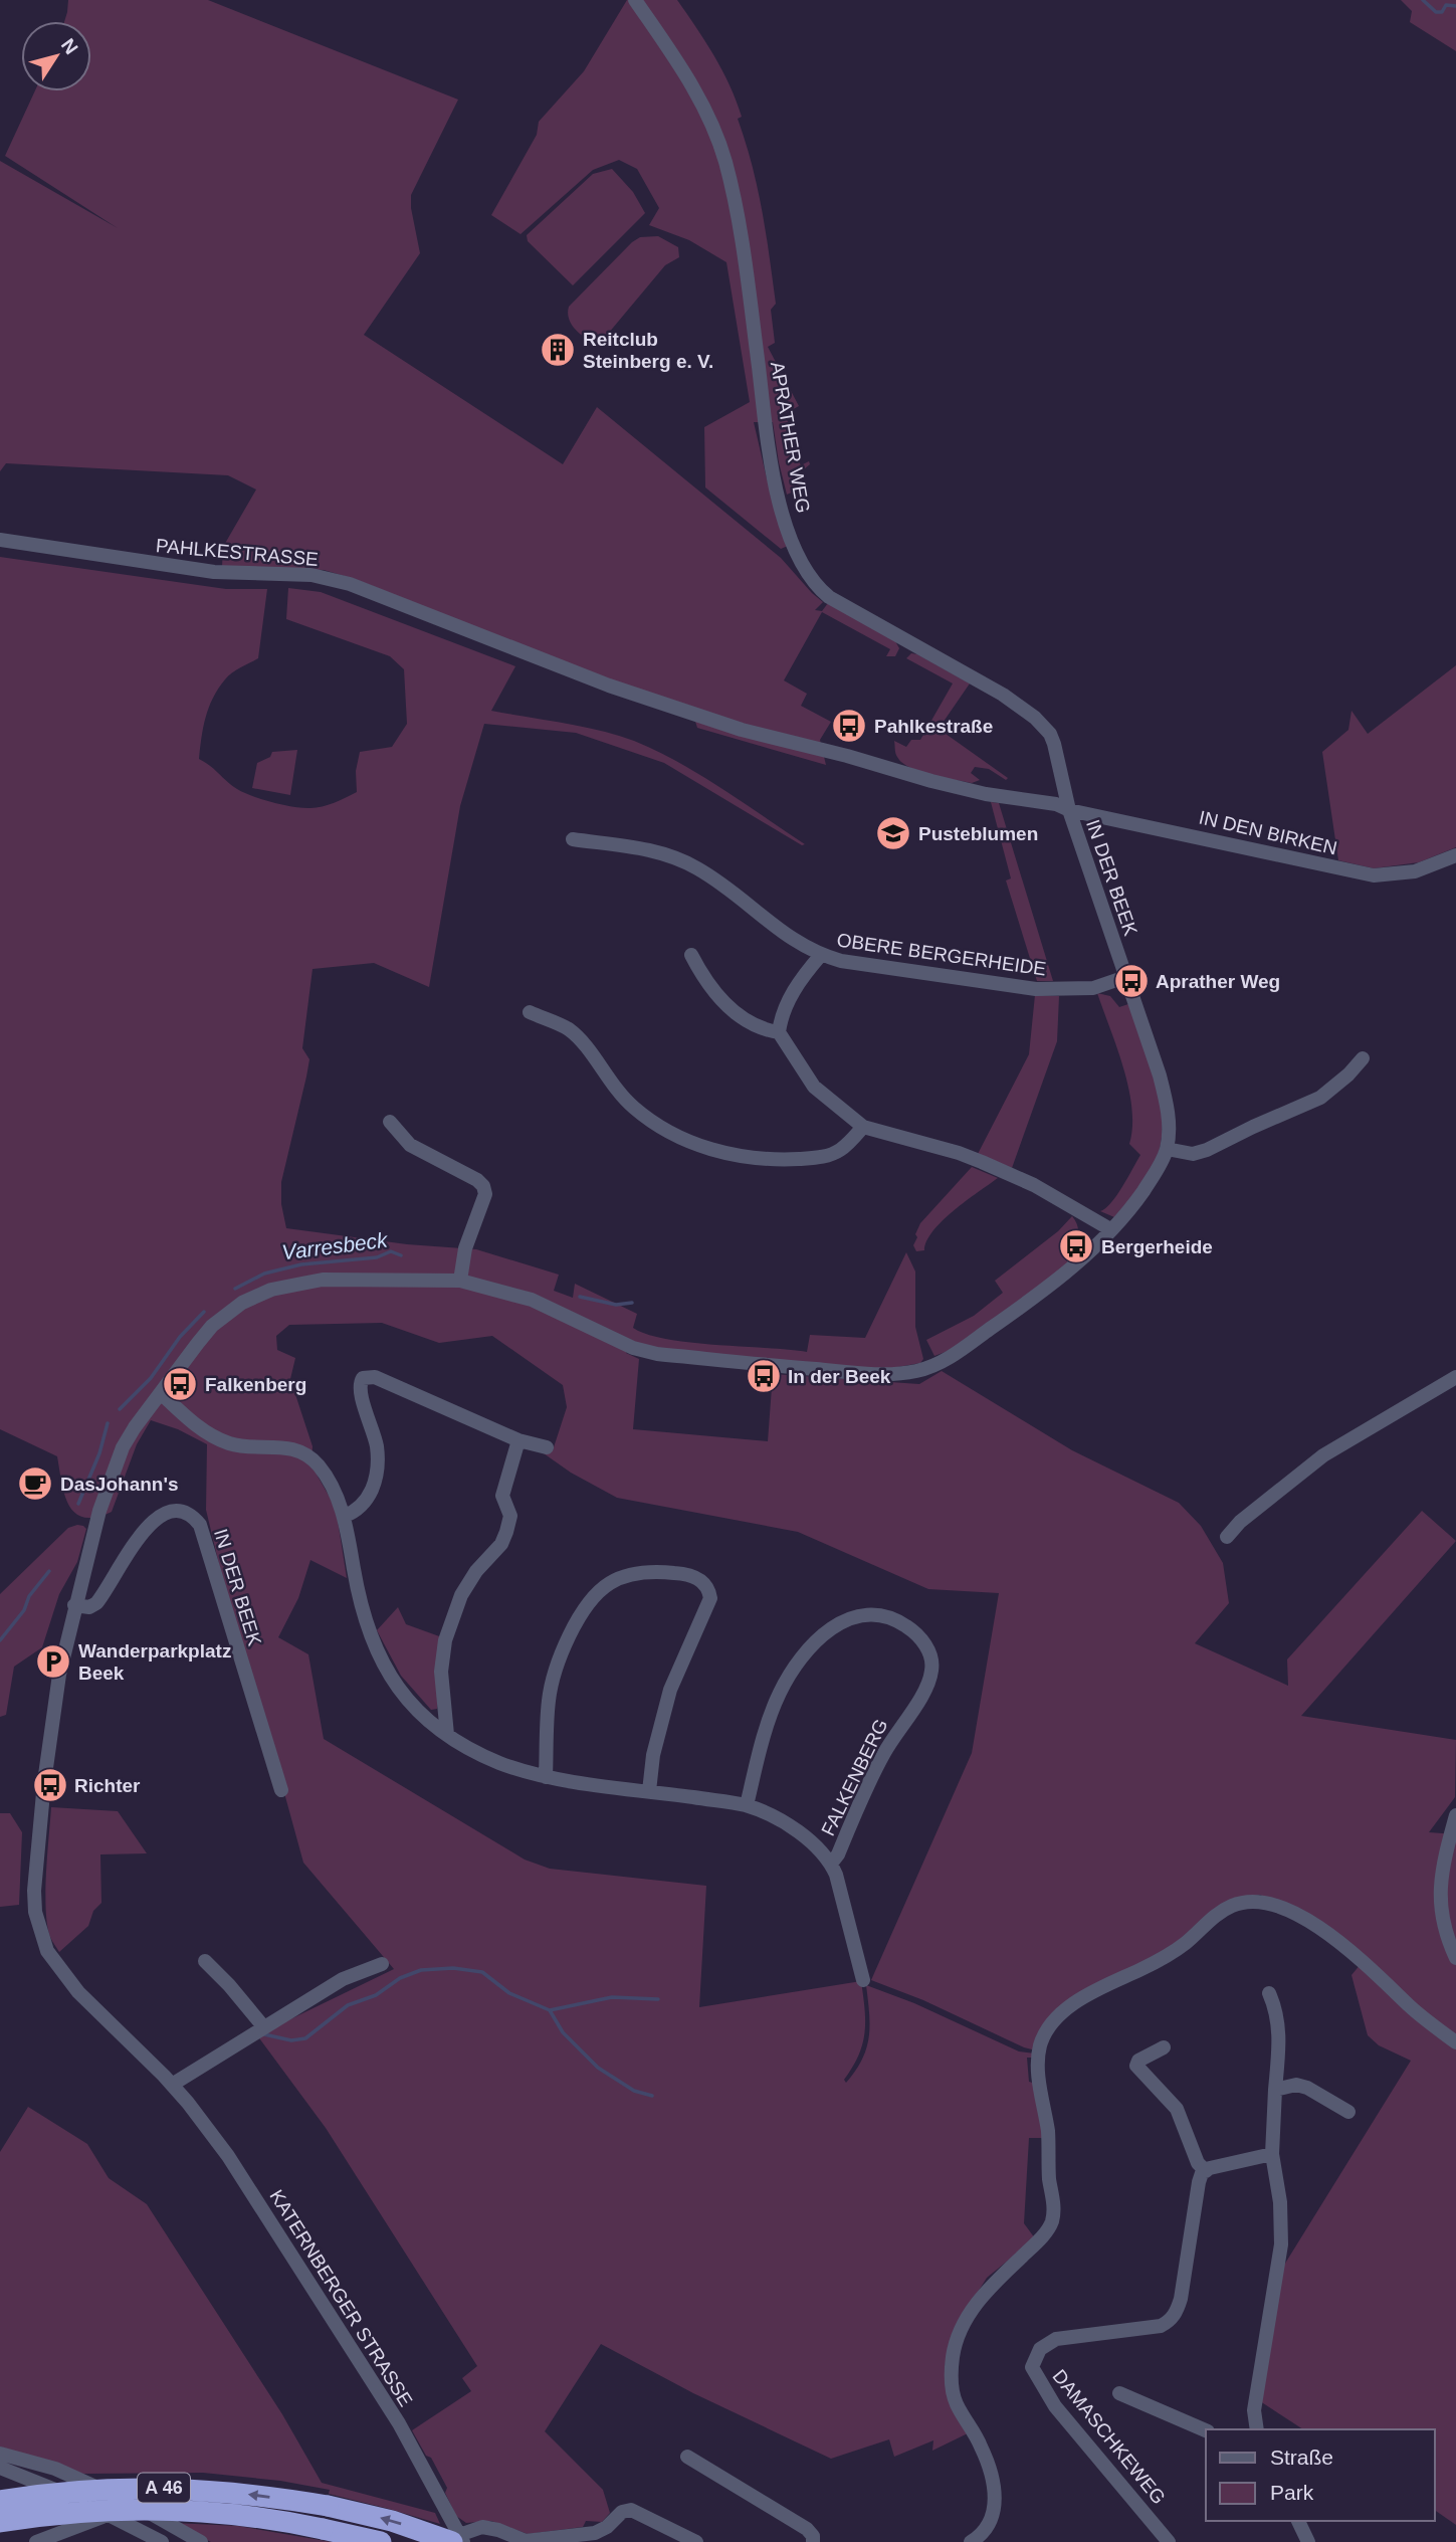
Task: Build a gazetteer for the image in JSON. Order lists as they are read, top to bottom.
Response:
{
  "streets": {
    "highway": ["A 46"],
    "street": [
      "APRATHER WEG",
      "PAHLKESTRASSE",
      "IN DEN BIRKEN",
      "IN DER BEEK",
      "OBERE BERGERHEIDE",
      "FALKENBERG",
      "KATERNBERGER STRASSE",
      "DAMASCHKEWEG"
    ]
  },
  "crossings": [
    ["APRATHER WEG", "PAHLKESTRASSE"],
    ["APRATHER WEG", "IN DEN BIRKEN"],
    ["APRATHER WEG", "IN DER BEEK"],
    ["PAHLKESTRASSE", "IN DEN BIRKEN"],
    ["PAHLKESTRASSE", "IN DER BEEK"],
    ["IN DEN BIRKEN", "IN DER BEEK"],
    ["IN DER BEEK", "OBERE BERGERHEIDE"],
    ["IN DER BEEK", "FALKENBERG"],
    ["IN DER BEEK", "KATERNBERGER STRASSE"],
    ["KATERNBERGER STRASSE", "A 46"]
  ],
  "water": ["Varresbeck"],
  "places": {
    "building": ["Reitclub Steinberg e. V."],
    "bus stop": [
      "Pahlkestraße",
      "Aprather Weg",
      "Bergerheide",
      "In der Beek",
      "Falkenberg",
      "Richter"
    ],
    "school or university": ["Pusteblumen"],
    "cafe": ["DasJohann's"],
    "parking": ["Wanderparkplatz Beek"]
  },
  "legend": ["Straße", "Park"],
  "north": "top right"
}
